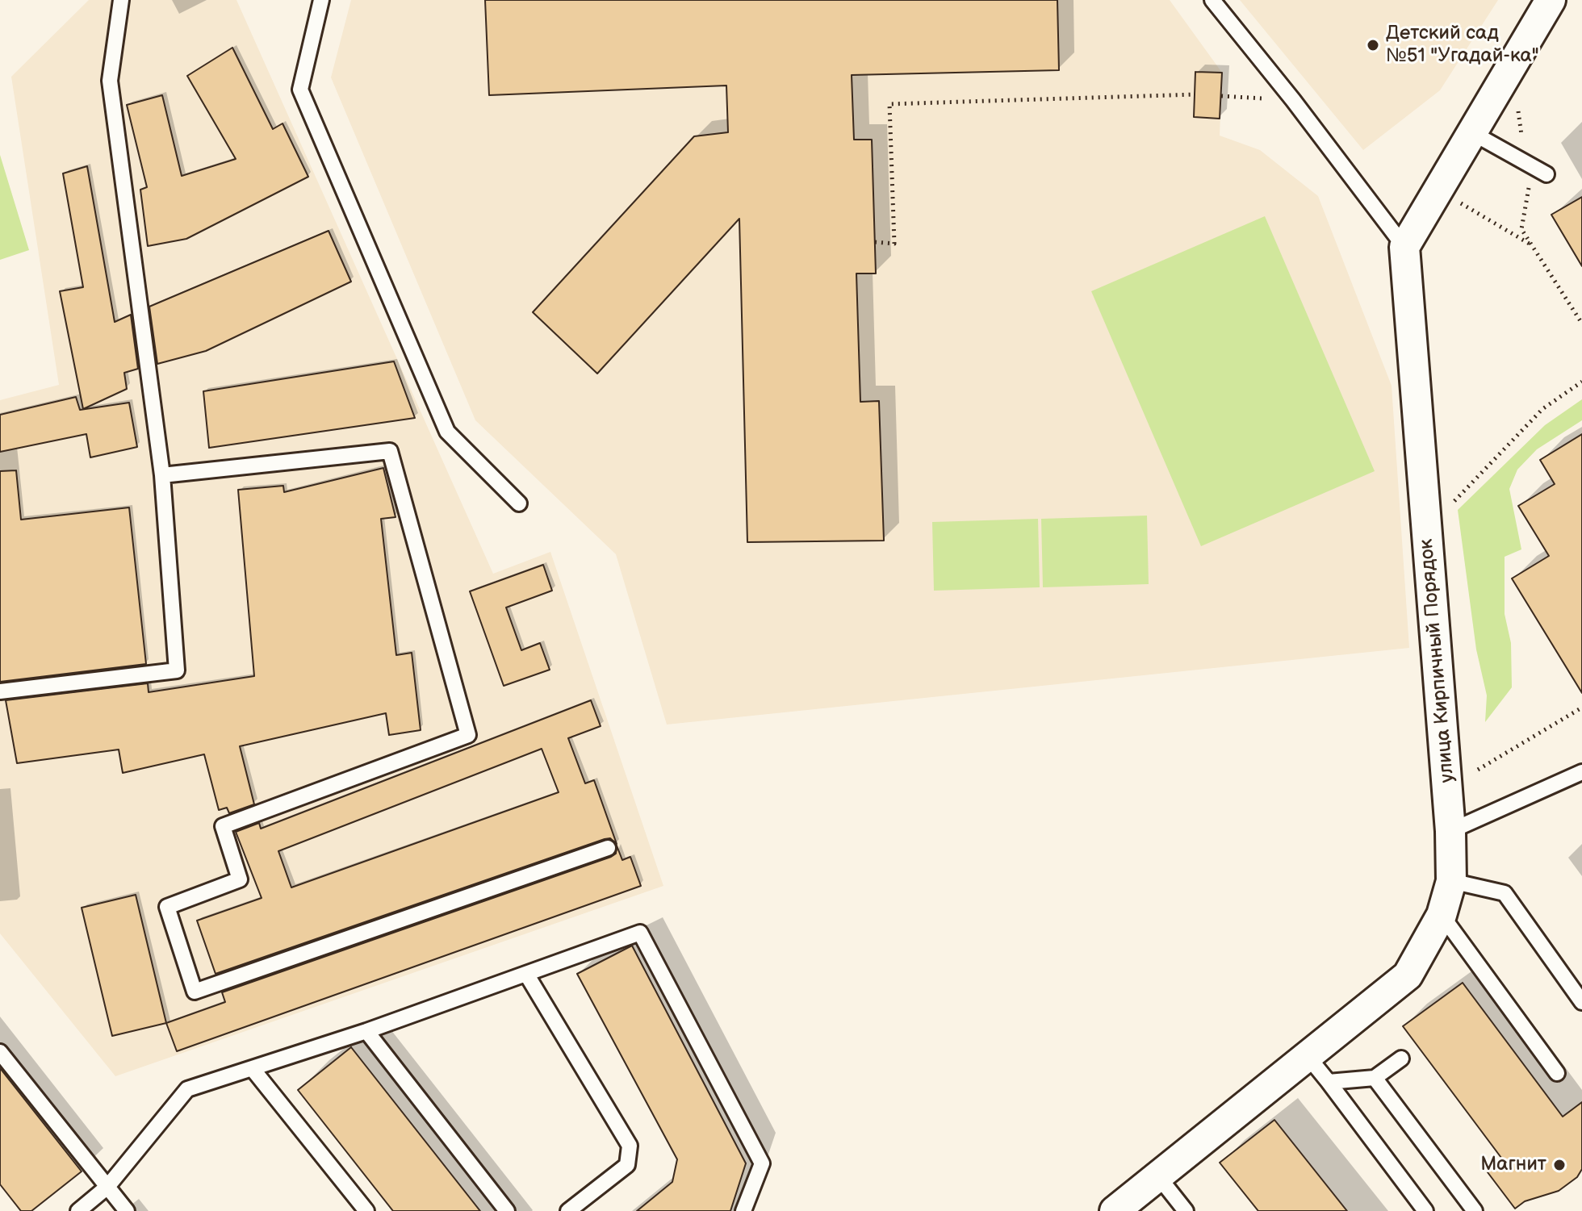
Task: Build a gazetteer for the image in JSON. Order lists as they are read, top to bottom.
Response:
{
  "streets": {
    "street": ["улица Кирпичный Порядок"]
  },
  "places": ["Детский сад №51 \"Угадай-ка\"", "Магнит"]
}
